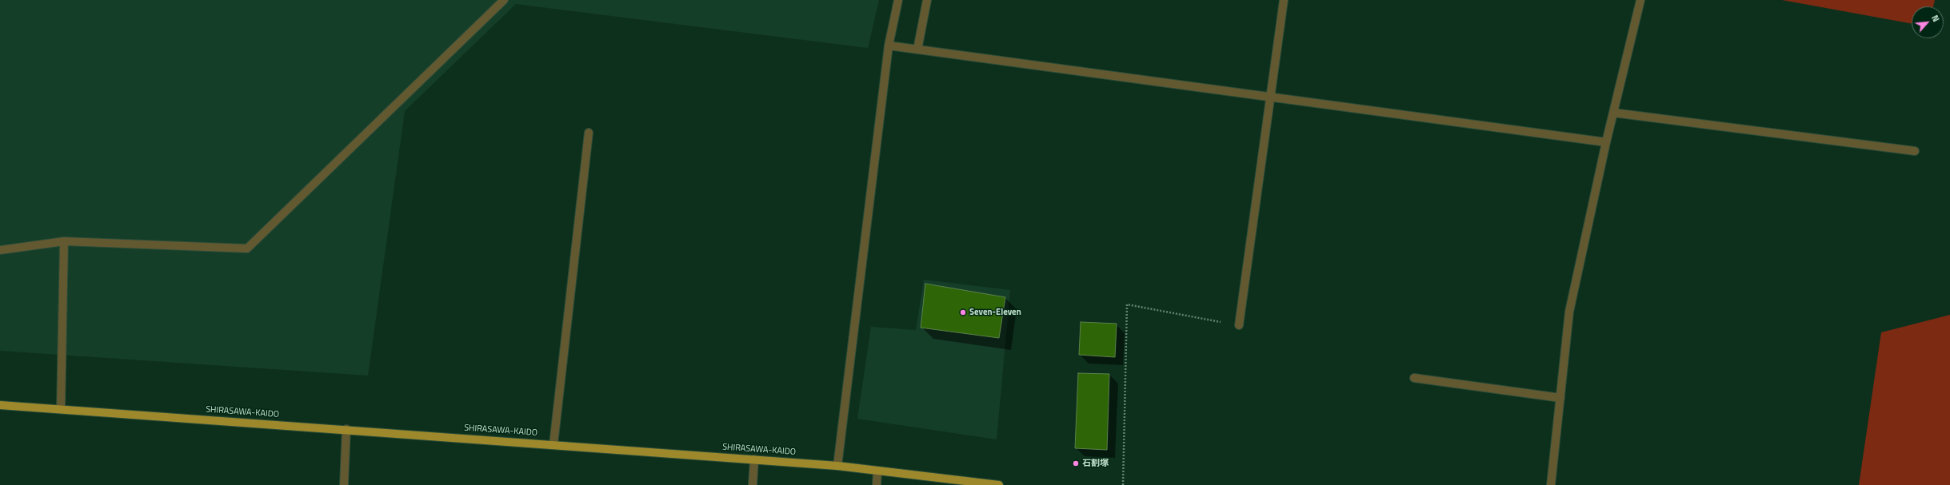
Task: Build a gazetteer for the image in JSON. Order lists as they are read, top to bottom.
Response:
{
  "streets": {
    "main road": ["SHIRASAWA-KAIDO"]
  },
  "places": ["Seven-Eleven", "石割塚"],
  "north": "top right"
}
